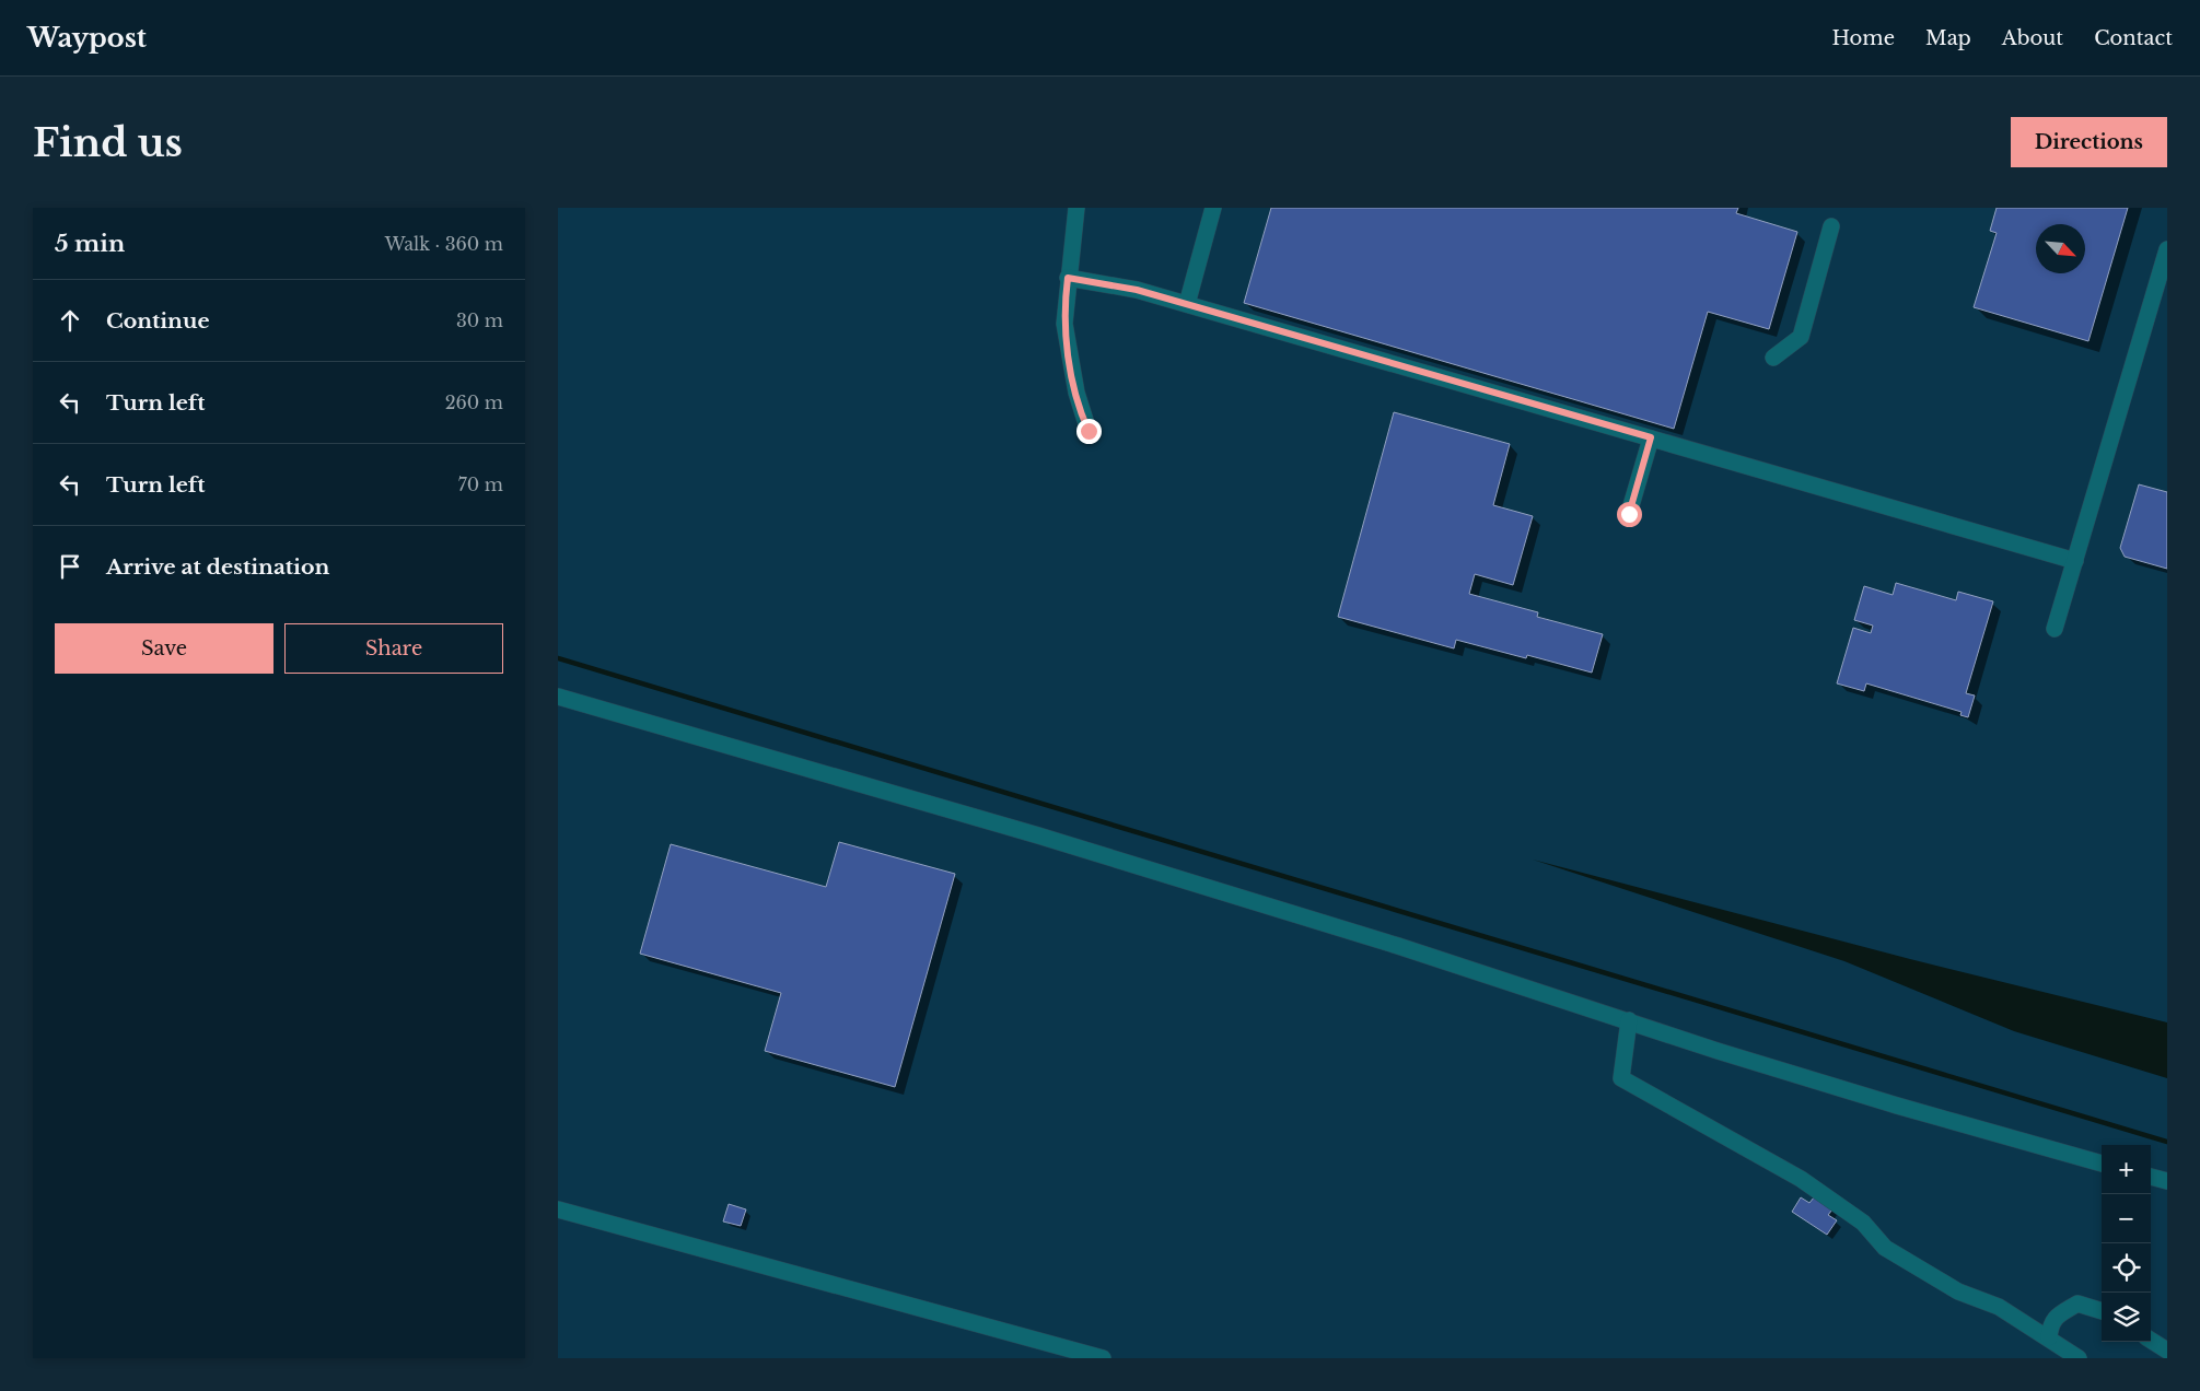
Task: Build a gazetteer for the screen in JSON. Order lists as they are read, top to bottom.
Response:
{
  "north": "bottom right",
  "page": {
    "header": "Waypost",
    "nav": [
      "Home",
      "Map",
      "About",
      "Contact"
    ],
    "buttons": [
      "Directions",
      ["Save", "Share"]
    ],
    "title": "Find us",
    "heading": ["5 min", "Walk · 360 m"],
    "list": [
      ["Continue", "30 m"],
      ["Turn left", "260 m"],
      ["Turn left", "70 m"],
      "Arrive at destination"
    ],
    "map_buttons": ["+", "−"]
  }
}
